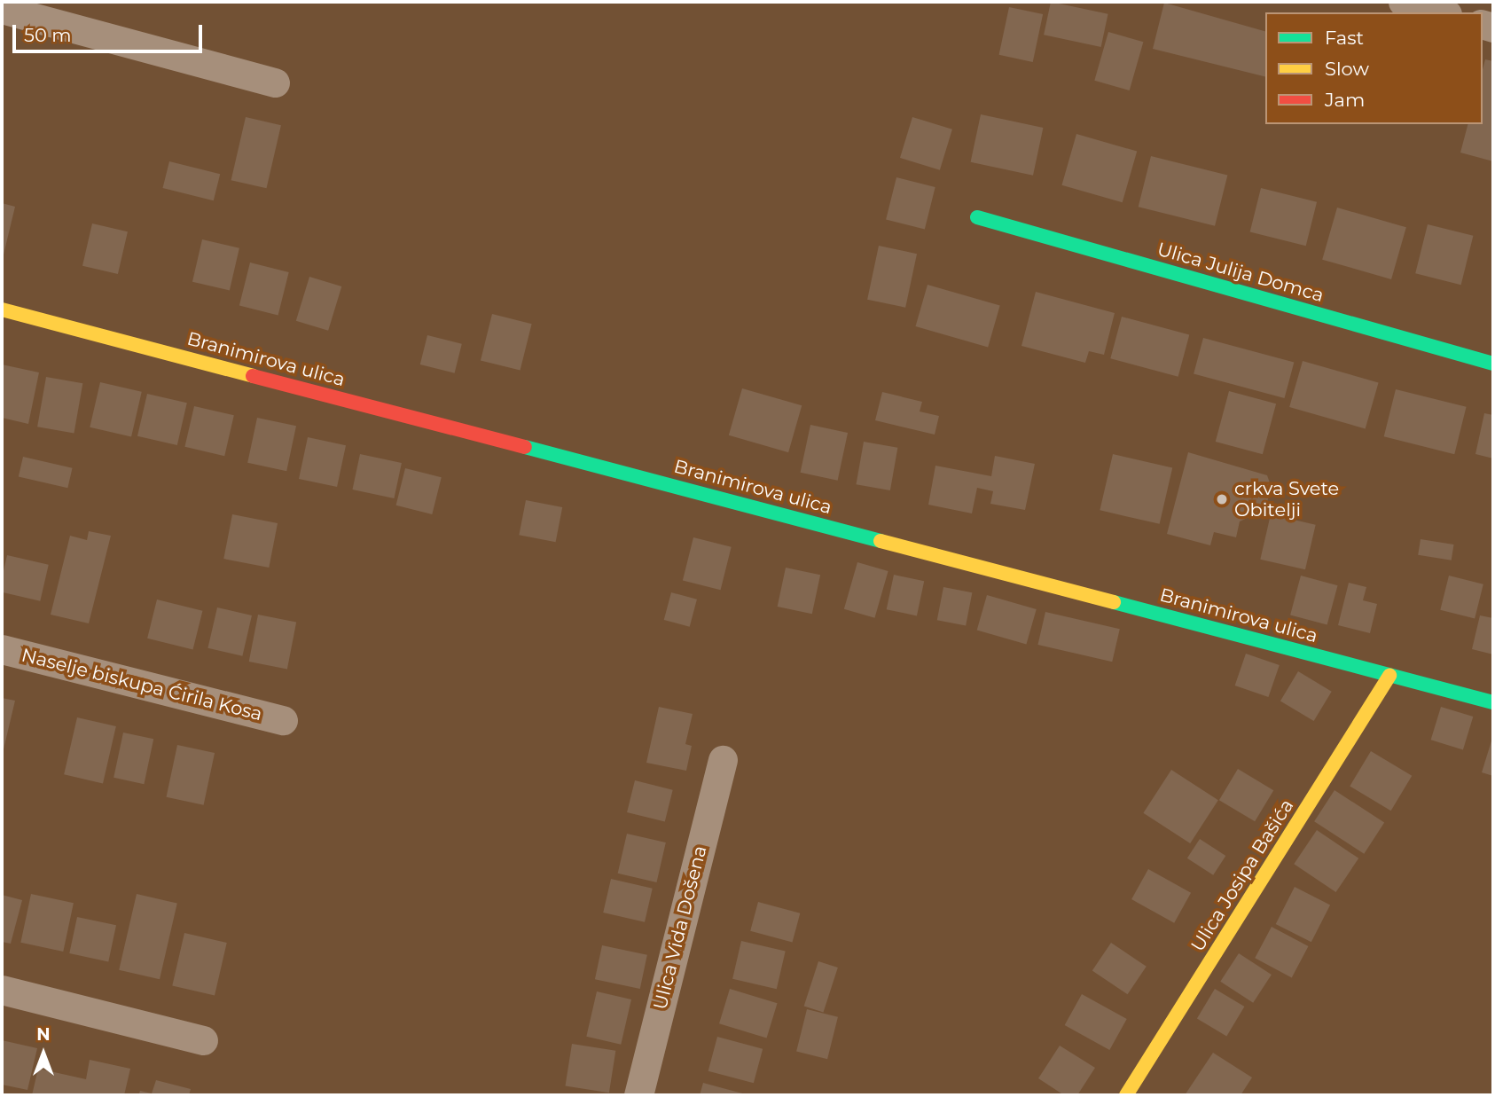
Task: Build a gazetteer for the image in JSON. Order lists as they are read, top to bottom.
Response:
{
  "streets": {
    "street": [
      "Ulica Julija Domca",
      "Branimirova ulica",
      "Naselje biskupa Ćirila Kosa",
      "Ulica Josipa Bašića",
      "Ulica Vida Došena"
    ]
  },
  "crossings": [
    ["Branimirova ulica", "Ulica Josipa Bašića"]
  ],
  "places": ["crkva Svete Obitelji"],
  "legend": ["Fast", "Slow", "Jam"],
  "scale_bar": "50 m",
  "north": "top"
}
